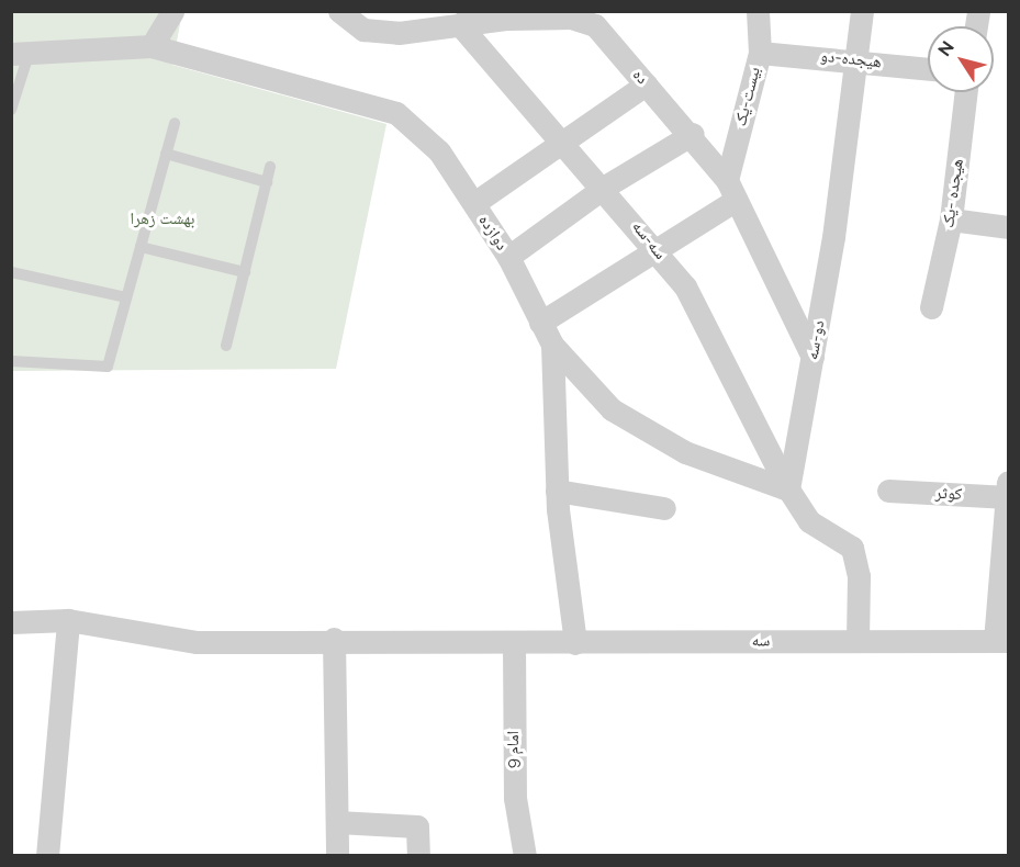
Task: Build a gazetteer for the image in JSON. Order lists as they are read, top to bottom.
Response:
{
  "streets": {
    "street": [
      "هیجده-دو",
      "ده",
      "بیست-یک",
      "هیجده -یک",
      "دوازده",
      "سه-سه",
      "دو-سه",
      "کوثر",
      "سه",
      "امام 9"
    ]
  },
  "crossings": [
    ["هیجده-دو", "بیست-یک"],
    ["هیجده-دو", "دو-سه"],
    ["ده", "بیست-یک"],
    ["ده", "سه-سه"],
    ["ده", "دو-سه"],
    ["دوازده", "سه-سه"],
    ["دوازده", "دو-سه"],
    ["سه-سه", "دو-سه"],
    ["سه", "امام 9"]
  ],
  "parks": ["بهشت زهرا"],
  "north": "top left"
}
